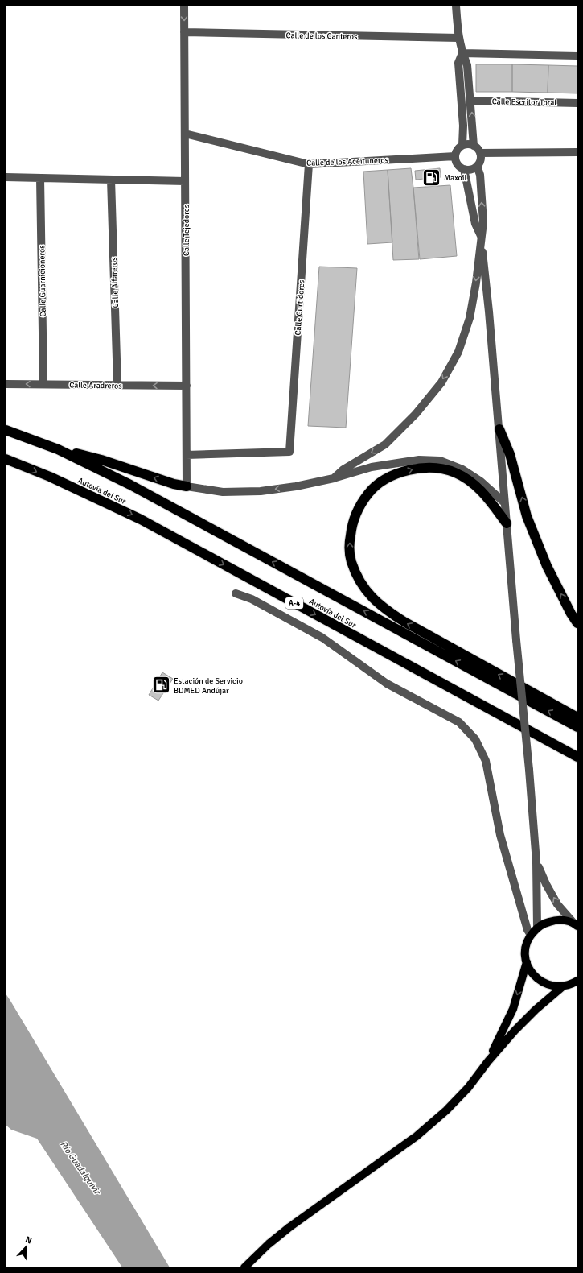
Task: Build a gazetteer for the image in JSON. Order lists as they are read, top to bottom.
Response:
{
  "streets": {
    "highway": ["Autovía del Sur", "A-4"],
    "street": [
      "Calle de los Canteros",
      "Calle Escritor Toral",
      "Calle de los Aceituneros",
      "Calle Tejedores",
      "Calle Guarnicioneros",
      "Calle Alfareros",
      "Calle Curtidores",
      "Calle Aradreros"
    ]
  },
  "crossings": [
    ["Calle de los Canteros", "Calle Tejedores"],
    ["Calle de los Aceituneros", "Calle Tejedores"],
    ["Calle de los Aceituneros", "Calle Curtidores"],
    ["Calle Tejedores", "Calle Curtidores"],
    ["Calle Tejedores", "Calle Aradreros"],
    ["Calle Guarnicioneros", "Calle Aradreros"],
    ["Calle Alfareros", "Calle Aradreros"]
  ],
  "one_way": ["Calle Aradreros"],
  "water": ["Río Guadalquivir"],
  "places": {
    "fuel station": ["Maxoil", "Estación de Servicio BDMED Andújar"]
  },
  "north": "top"
}
